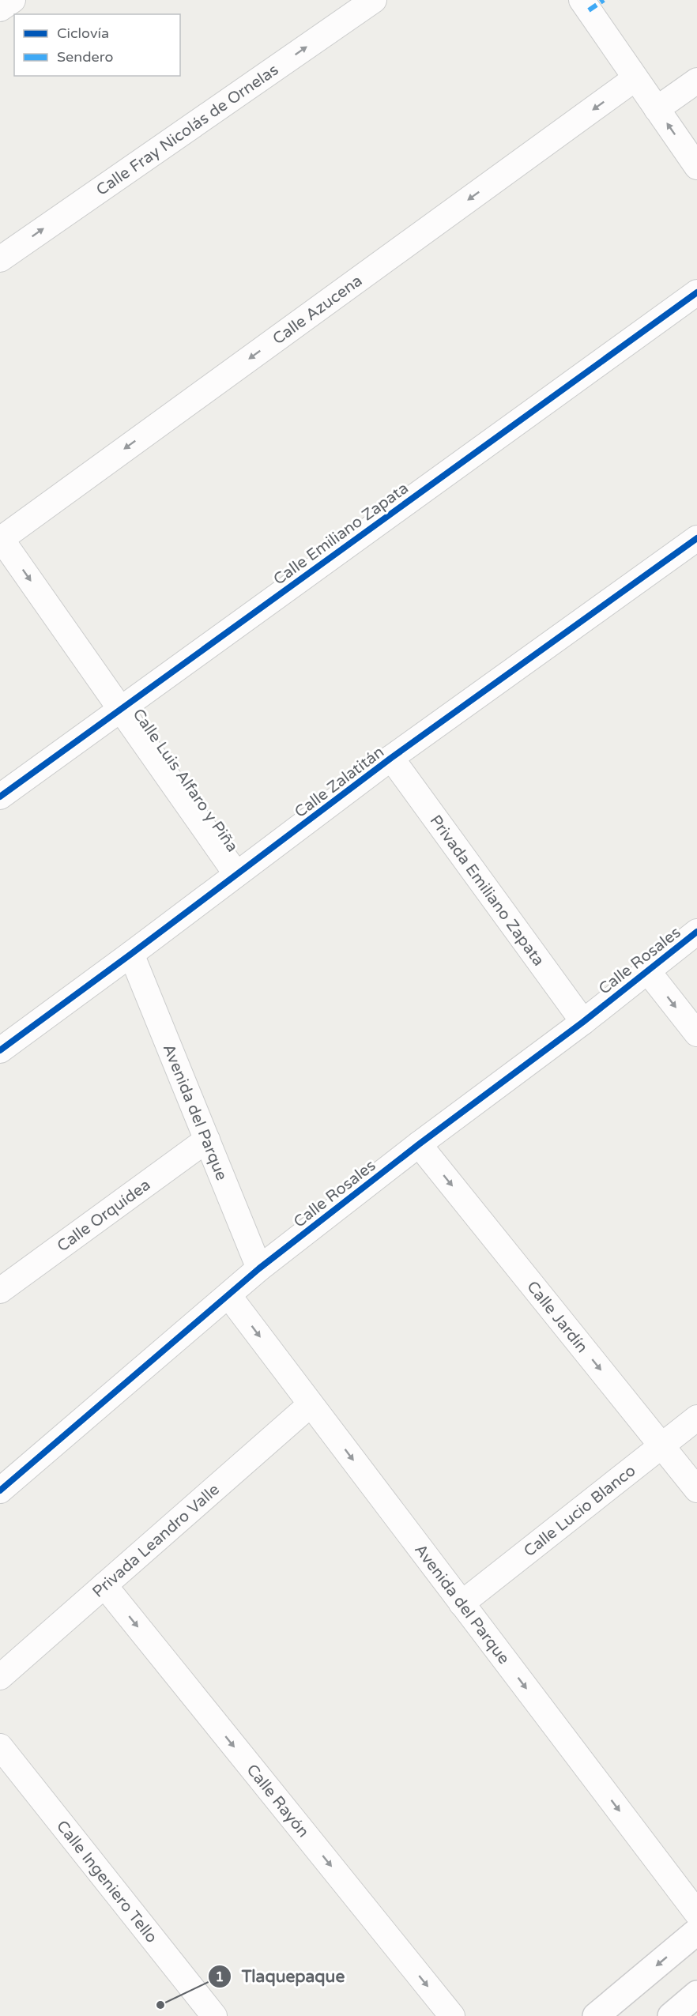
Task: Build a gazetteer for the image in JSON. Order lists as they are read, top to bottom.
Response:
{
  "streets": {
    "street": [
      "Calle Fray Nicolás de Ornelas",
      "Calle Azucena",
      "Calle Emiliano Zapata",
      "Calle Luis Alfaro y Piña",
      "Calle Zalatitán",
      "Privada Emiliano Zapata",
      "Calle Rosales",
      "Avenida del Parque",
      "Calle Orquídea",
      "Calle Jardín",
      "Calle Lucio Blanco",
      "Privada Leandro Valle",
      "Calle Rayón",
      "Calle Ingeniero Tello"
    ]
  },
  "crossings": [
    ["Calle Azucena", "Calle Luis Alfaro y Piña"],
    ["Calle Emiliano Zapata", "Calle Luis Alfaro y Piña"],
    ["Calle Luis Alfaro y Piña", "Calle Zalatitán"],
    ["Calle Zalatitán", "Privada Emiliano Zapata"],
    ["Calle Zalatitán", "Avenida del Parque"],
    ["Privada Emiliano Zapata", "Calle Rosales"],
    ["Calle Rosales", "Avenida del Parque"],
    ["Calle Rosales", "Calle Jardín"],
    ["Avenida del Parque", "Calle Orquídea"],
    ["Avenida del Parque", "Calle Lucio Blanco"],
    ["Avenida del Parque", "Privada Leandro Valle"],
    ["Calle Jardín", "Calle Lucio Blanco"],
    ["Privada Leandro Valle", "Calle Rayón"]
  ],
  "one_way": [
    "Calle Fray Nicolás de Ornelas",
    "Calle Azucena",
    "Calle Luis Alfaro y Piña",
    "Avenida del Parque",
    "Calle Jardín",
    "Calle Rayón"
  ],
  "places": ["Tlaquepaque"],
  "legend": ["Ciclovía", "Sendero"]
}
